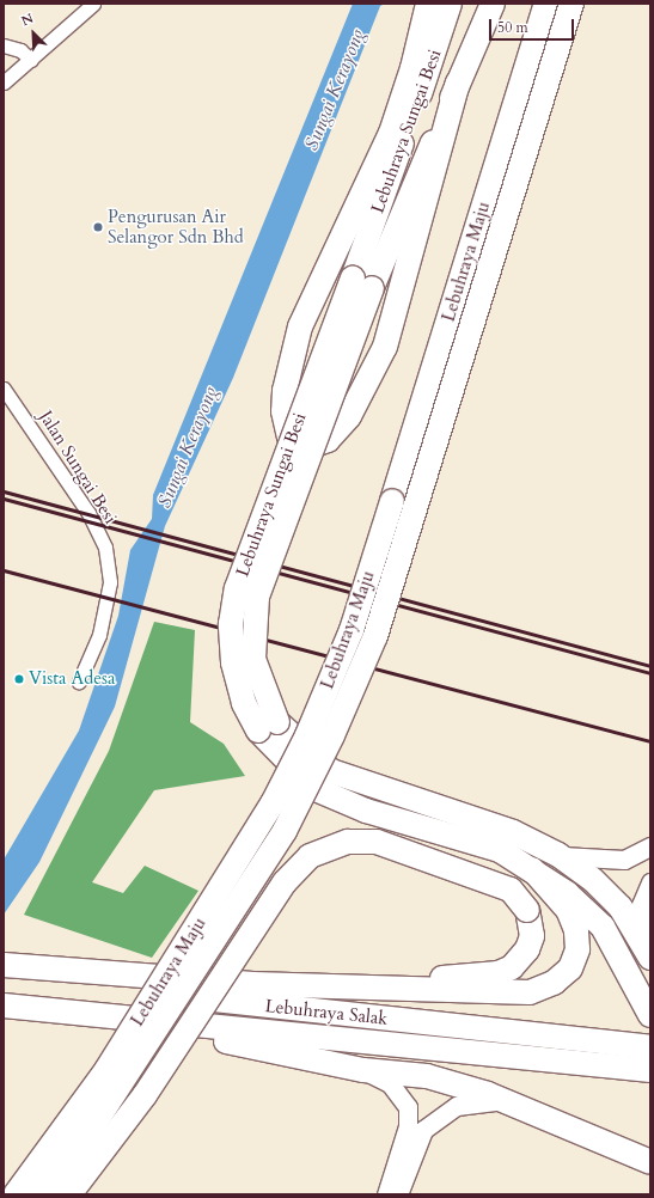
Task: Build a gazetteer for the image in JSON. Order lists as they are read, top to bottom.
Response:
{
  "streets": {
    "highway": ["Lebuhraya Sungai Besi", "Lebuhraya Maju", "Lebuhraya Salak"],
    "street": ["Jalan Sungai Besi"]
  },
  "water": ["Sungai Kerayong"],
  "places": ["Pengurusan Air Selangor Sdn Bhd", "Vista Adesa"],
  "scale_bar": "50 m",
  "north": "top left"
}
